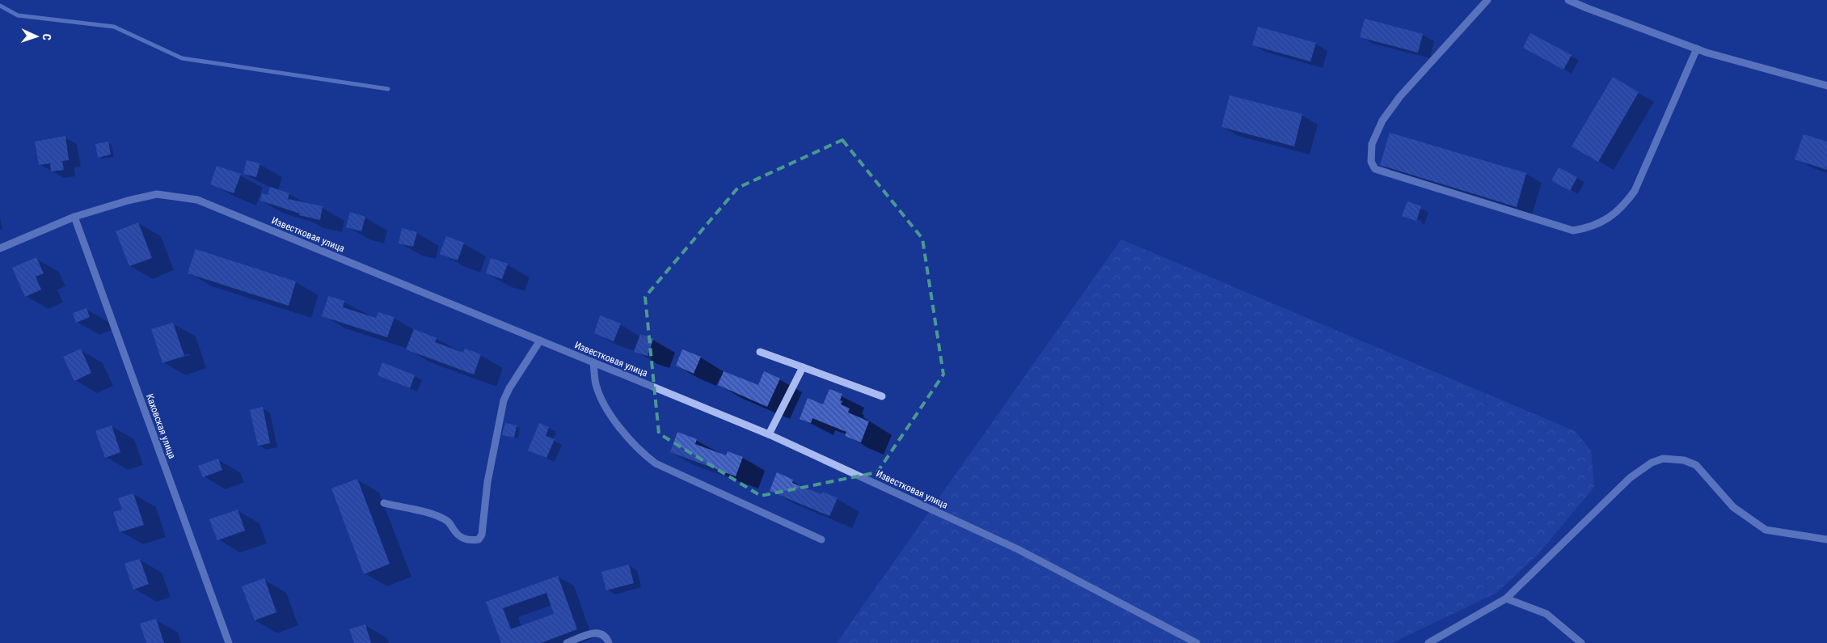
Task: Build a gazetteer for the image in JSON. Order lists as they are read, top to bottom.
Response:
{
  "streets": {
    "street": ["Известковая улица", "Каховская улица"]
  },
  "crossings": [
    ["Известковая улица", "Каховская улица"]
  ],
  "north": "right"
}
